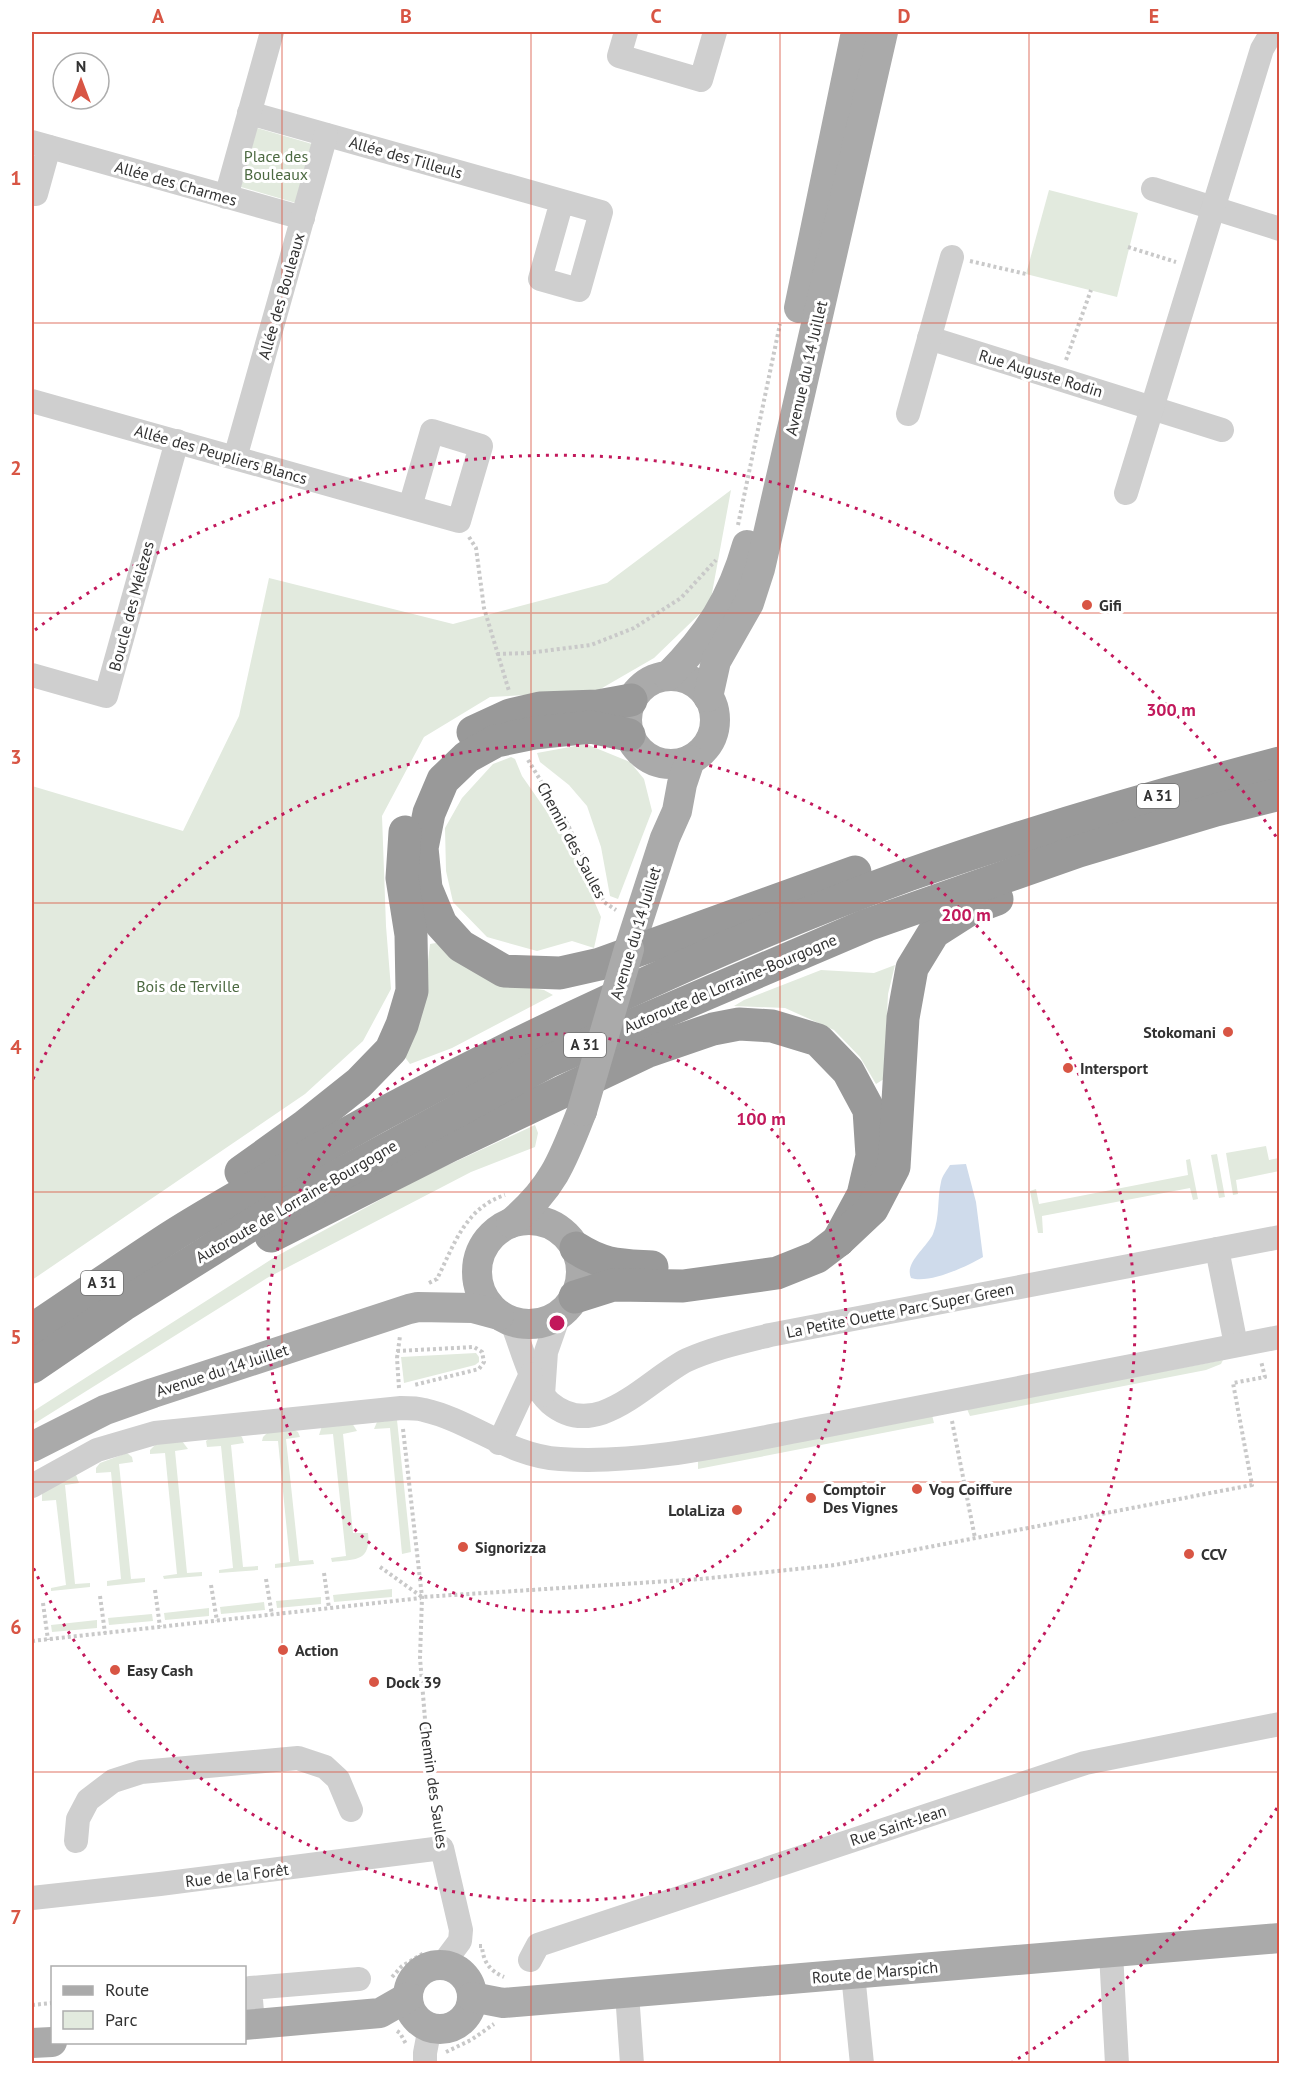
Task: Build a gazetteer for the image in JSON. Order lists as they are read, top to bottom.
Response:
{
  "streets": {
    "highway": ["A 31", "Autoroute de Lorraine-Bourgogne"],
    "main road": ["Avenue du 14 Juillet", "Route de Marspich"],
    "street": [
      "Allée des Tilleuls",
      "Allée des Charmes",
      "Allée des Bouleaux",
      "Rue Auguste Rodin",
      "Allée des Peupliers Blancs",
      "Boucle des Mélèzes",
      "Chemin des Saules",
      "La Petite Ouette Parc Super Green",
      "Rue Saint-Jean",
      "Rue de la Forêt"
    ]
  },
  "crossings": [
    ["Allée des Tilleuls", "Allée des Bouleaux"],
    ["Allée des Charmes", "Allée des Bouleaux"],
    ["Allée des Bouleaux", "Allée des Peupliers Blancs"],
    ["Avenue du 14 Juillet", "La Petite Ouette Parc Super Green"],
    ["Allée des Peupliers Blancs", "Boucle des Mélèzes"],
    ["Chemin des Saules", "Rue de la Forêt"]
  ],
  "parks": ["Place des Bouleaux", "Bois de Terville"],
  "places": [
    "Gifi",
    "Stokomani",
    "Intersport",
    "Vog Coiffure",
    "Comptoir Des Vignes",
    "LolaLiza",
    "Signorizza",
    "CCV",
    "Action",
    "Easy Cash",
    "Dock 39"
  ],
  "legend": ["Route", "Parc"],
  "north": "top",
  "grid": {
    "columns": [
      "A",
      "B",
      "C",
      "D",
      "E"
    ],
    "rows": [
      "1",
      "2",
      "3",
      "4",
      "5",
      "6",
      "7"
    ]
  },
  "rings": ["300 m", "200 m", "100 m"]
}
